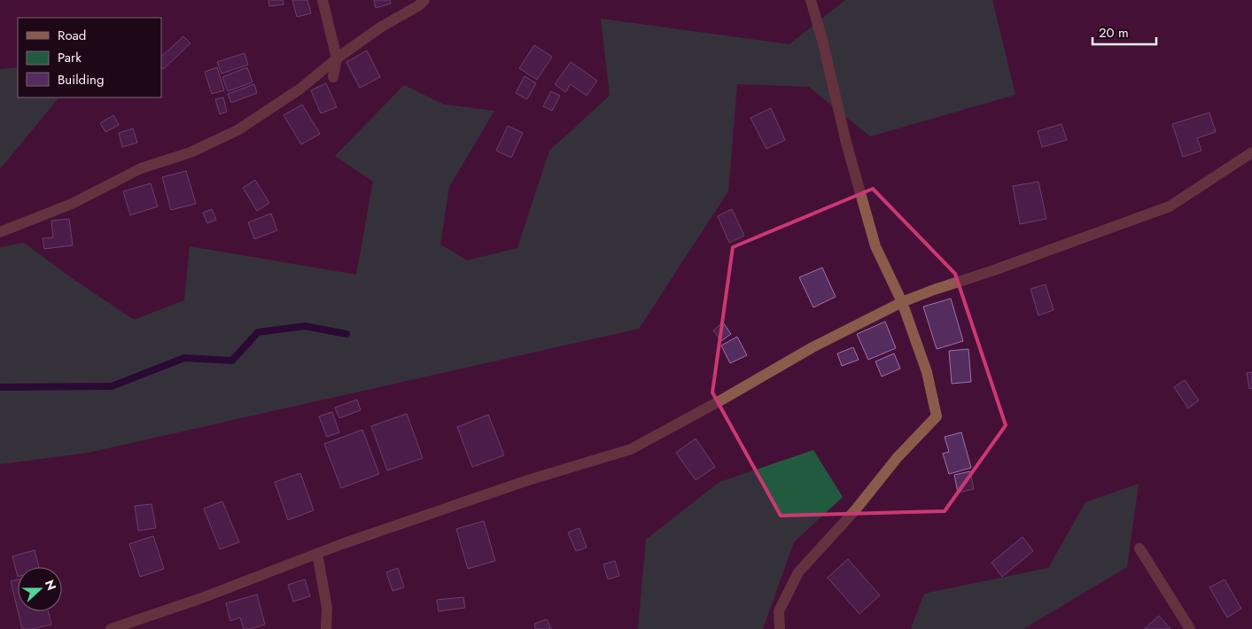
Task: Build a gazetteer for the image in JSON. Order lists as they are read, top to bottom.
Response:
{
  "legend": ["Road", "Park", "Building"],
  "scale_bar": "20 m",
  "north": "right"
}
